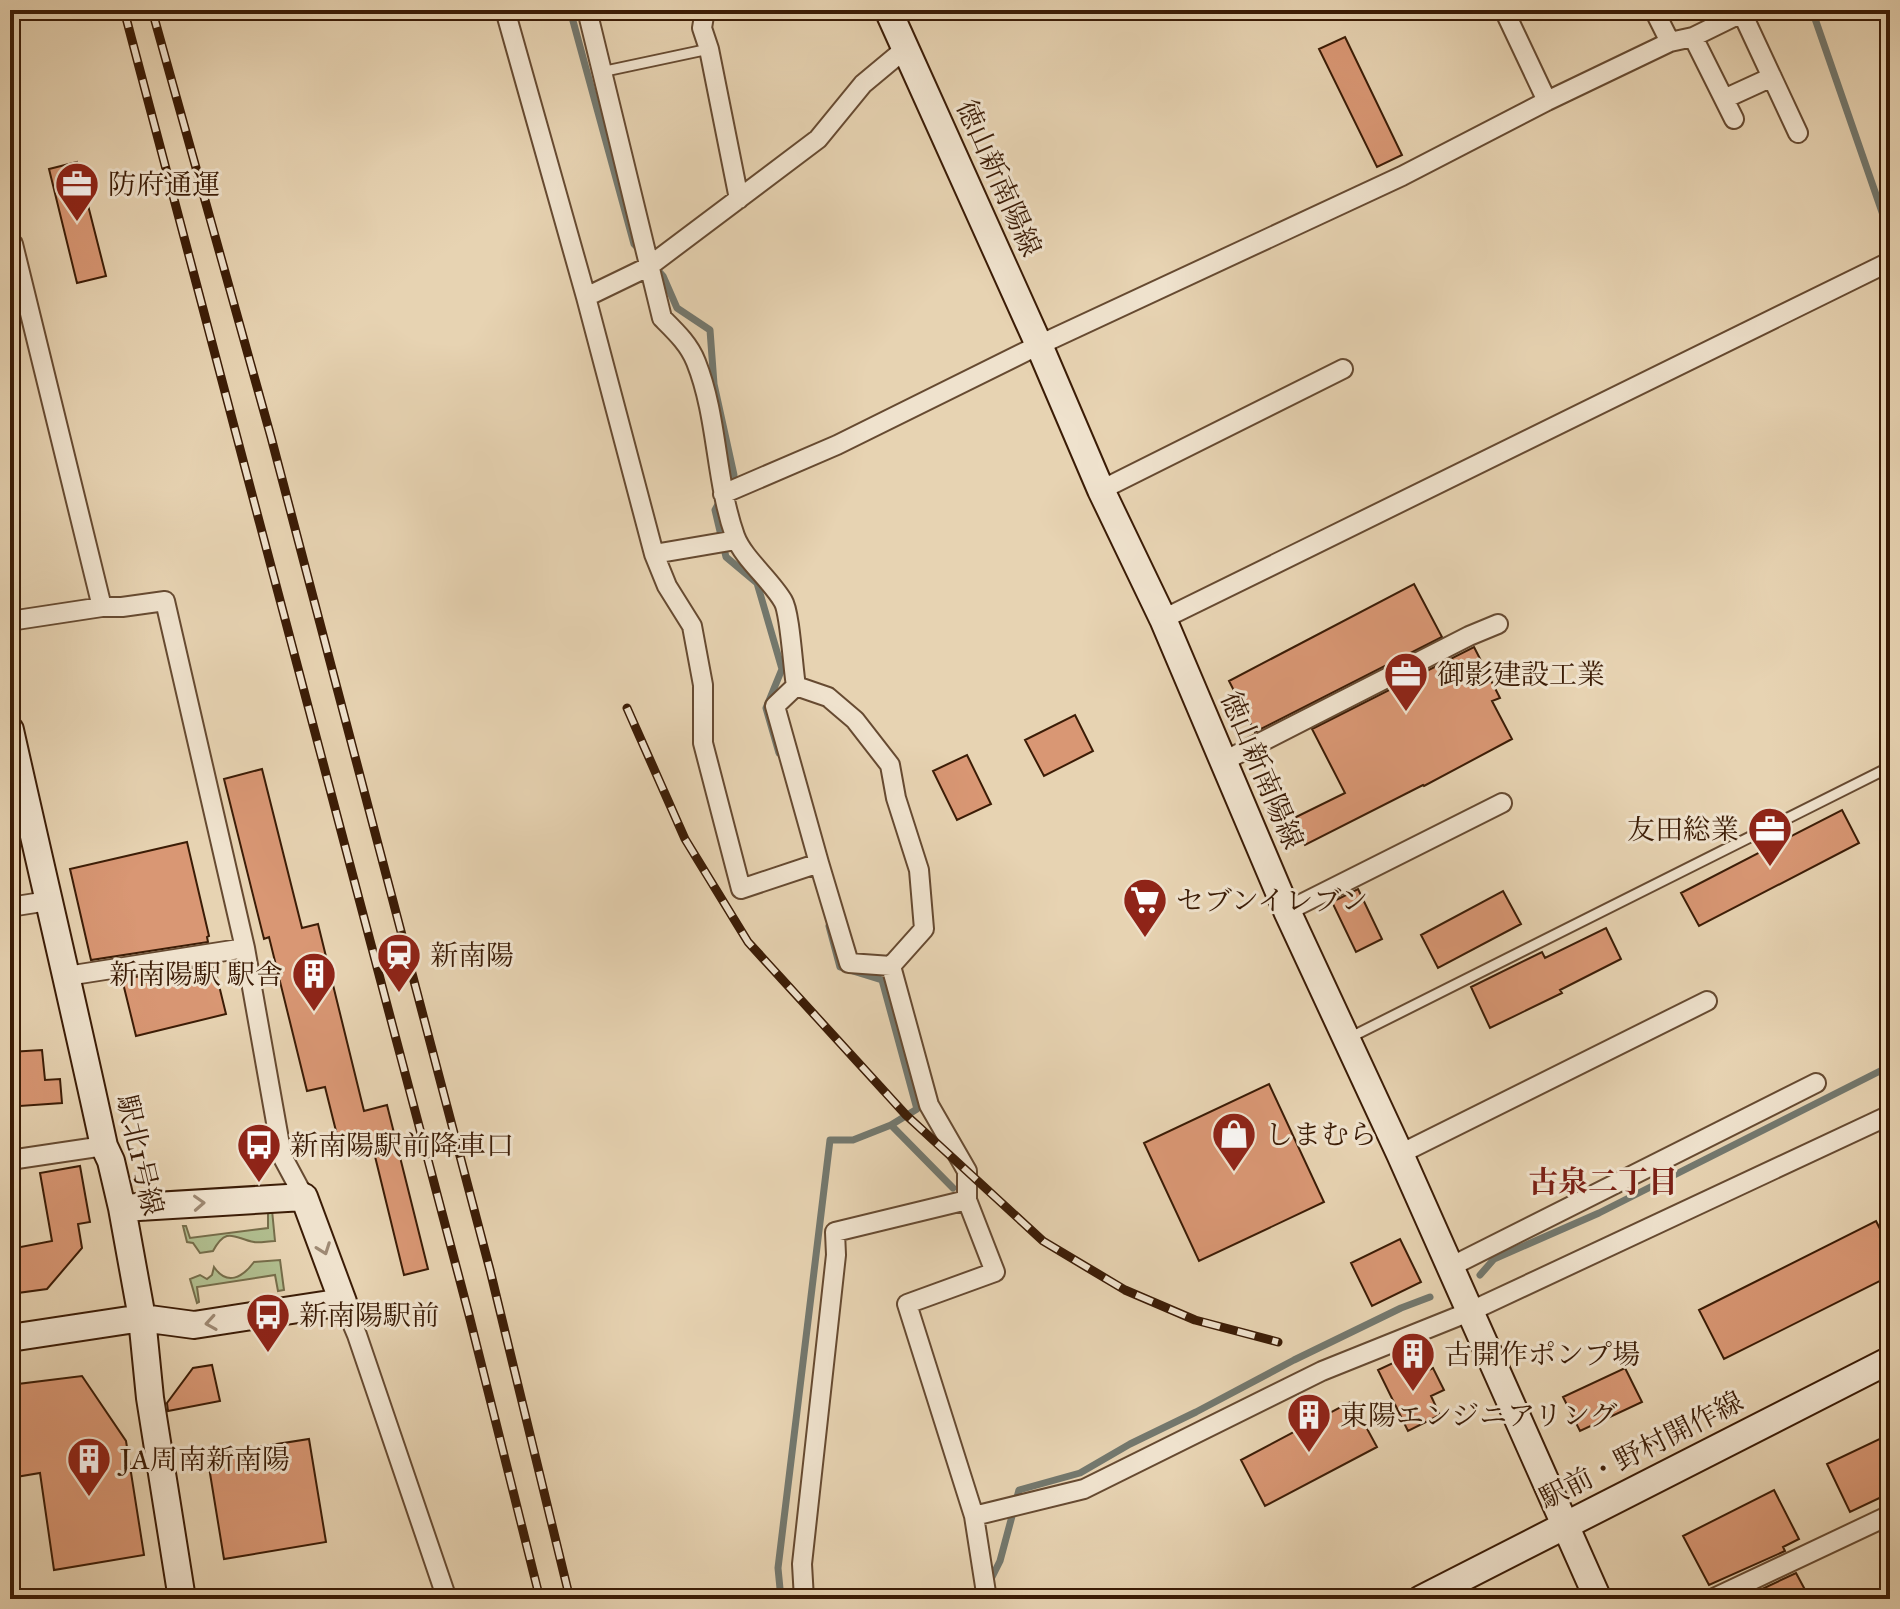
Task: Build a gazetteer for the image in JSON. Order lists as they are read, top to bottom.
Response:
{
  "streets": {
    "main road": ["徳山新南陽線", "駅北1号線", "駅前・野村開作線"]
  },
  "crossings": [
    ["徳山新南陽線", "駅前・野村開作線"]
  ],
  "districts": ["古泉二丁目"],
  "places": {
    "office": ["防府通運", "御影建設工業", "友田総業"],
    "supermarket": ["セブンイレブン"],
    "station": ["新南陽"],
    "building": [
      "新南陽駅 駅舎",
      "古開作ポンプ場",
      "東陽エンジニアリング",
      "JA周南新南陽"
    ],
    "shop": ["しまむら"],
    "bus stop": ["新南陽駅前降車口", "新南陽駅前"]
  }
}
